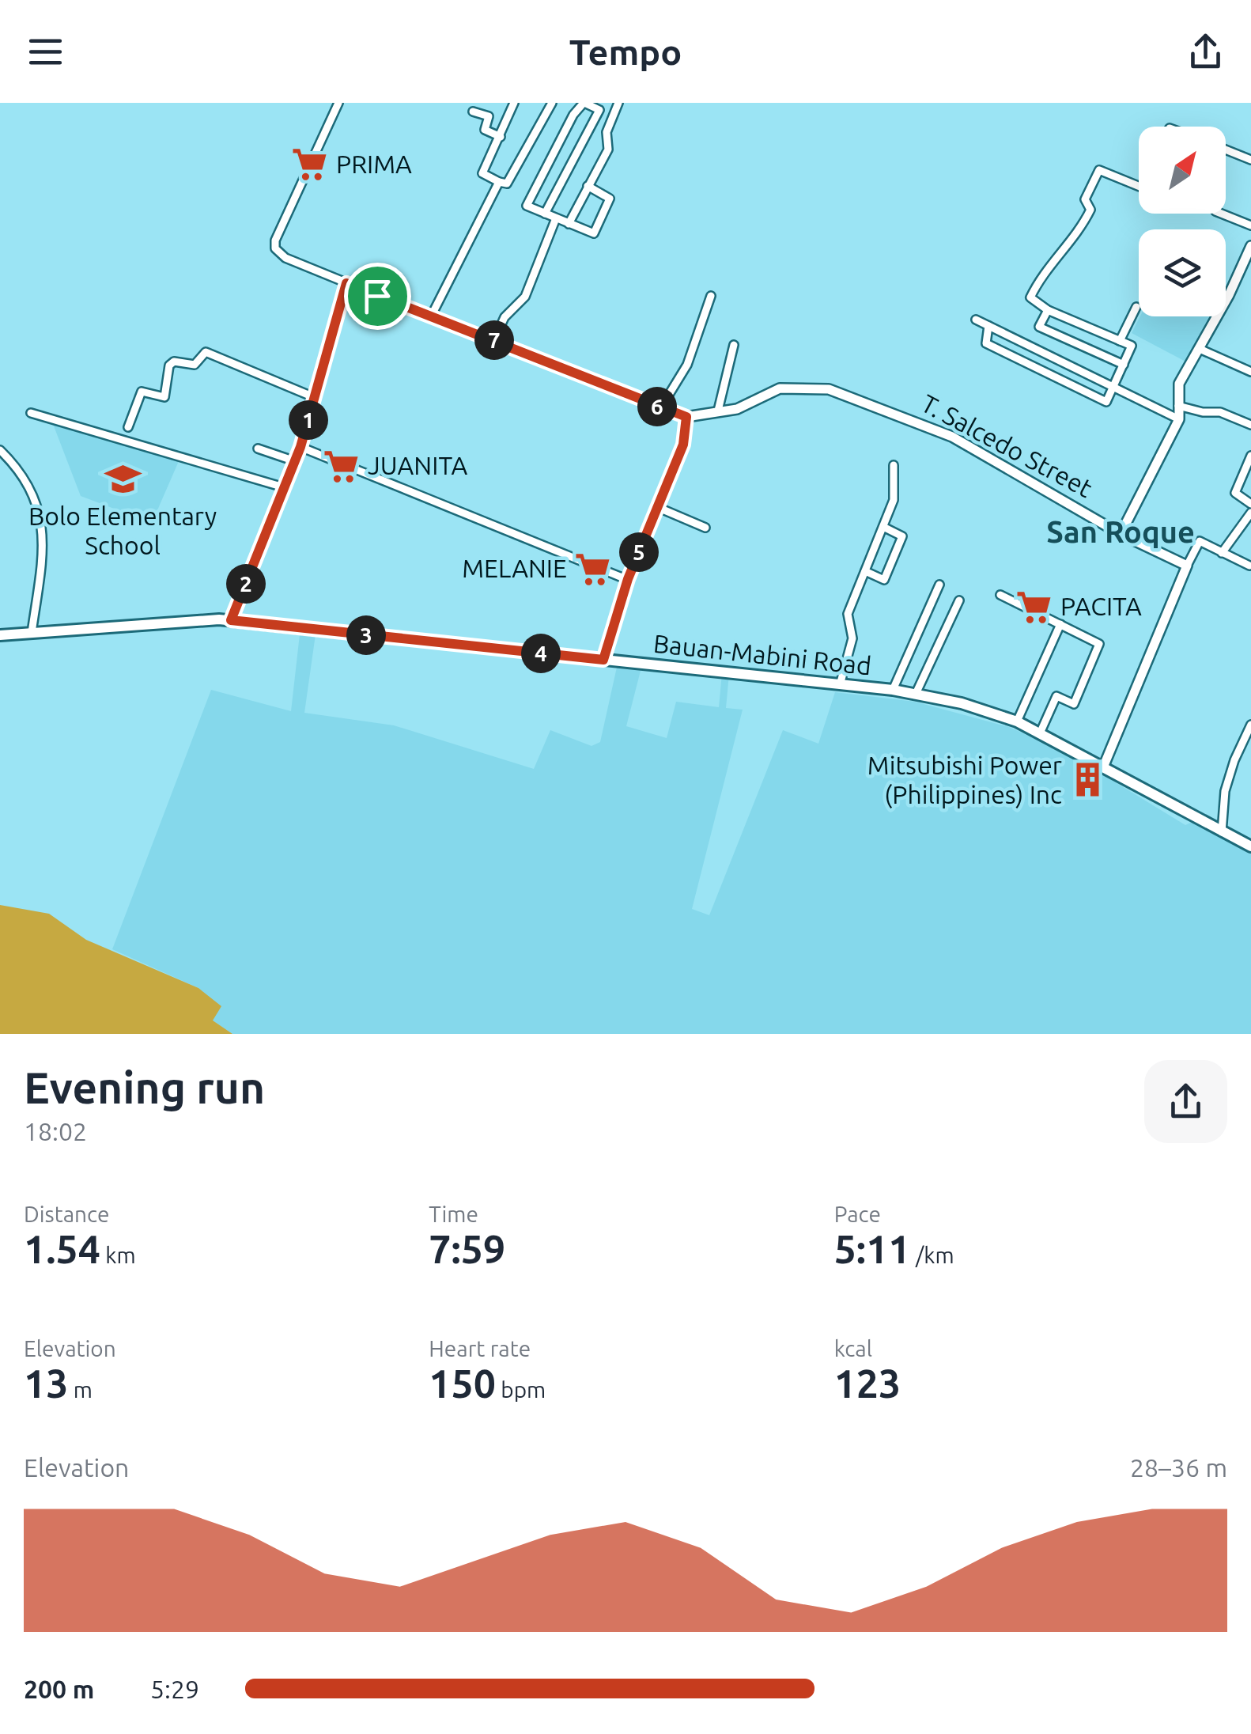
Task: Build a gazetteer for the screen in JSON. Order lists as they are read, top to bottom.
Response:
{
  "streets": {
    "main road": ["Bauan-Mabini Road"],
    "street": ["T. Salcedo Street"]
  },
  "districts": ["San Roque"],
  "places": {
    "supermarket": [
      "PRIMA",
      "JUANITA",
      "MELANIE",
      "PACITA"
    ],
    "school or university": ["Bolo Elementary School"],
    "building": ["Mitsubishi Power (Philippines) Inc"]
  },
  "north": "top right",
  "page": {
    "header": "Tempo",
    "pins": [
      "7",
      "6",
      "1",
      "5",
      "2",
      "3",
      "4"
    ],
    "heading": ["Evening run", "18:02"],
    "stats": [
      ["Distance", "1.54 km"],
      ["Time", "7:59"],
      ["Pace", "5:11 /km"],
      ["Elevation", "13 m"],
      ["Heart rate", "150 bpm"],
      ["kcal", "123"]
    ],
    "chart": ["Elevation", "28–36 m"],
    "list": [
      {
        "name": "200 m",
        "note": "5:29"
      }
    ]
  }
}
